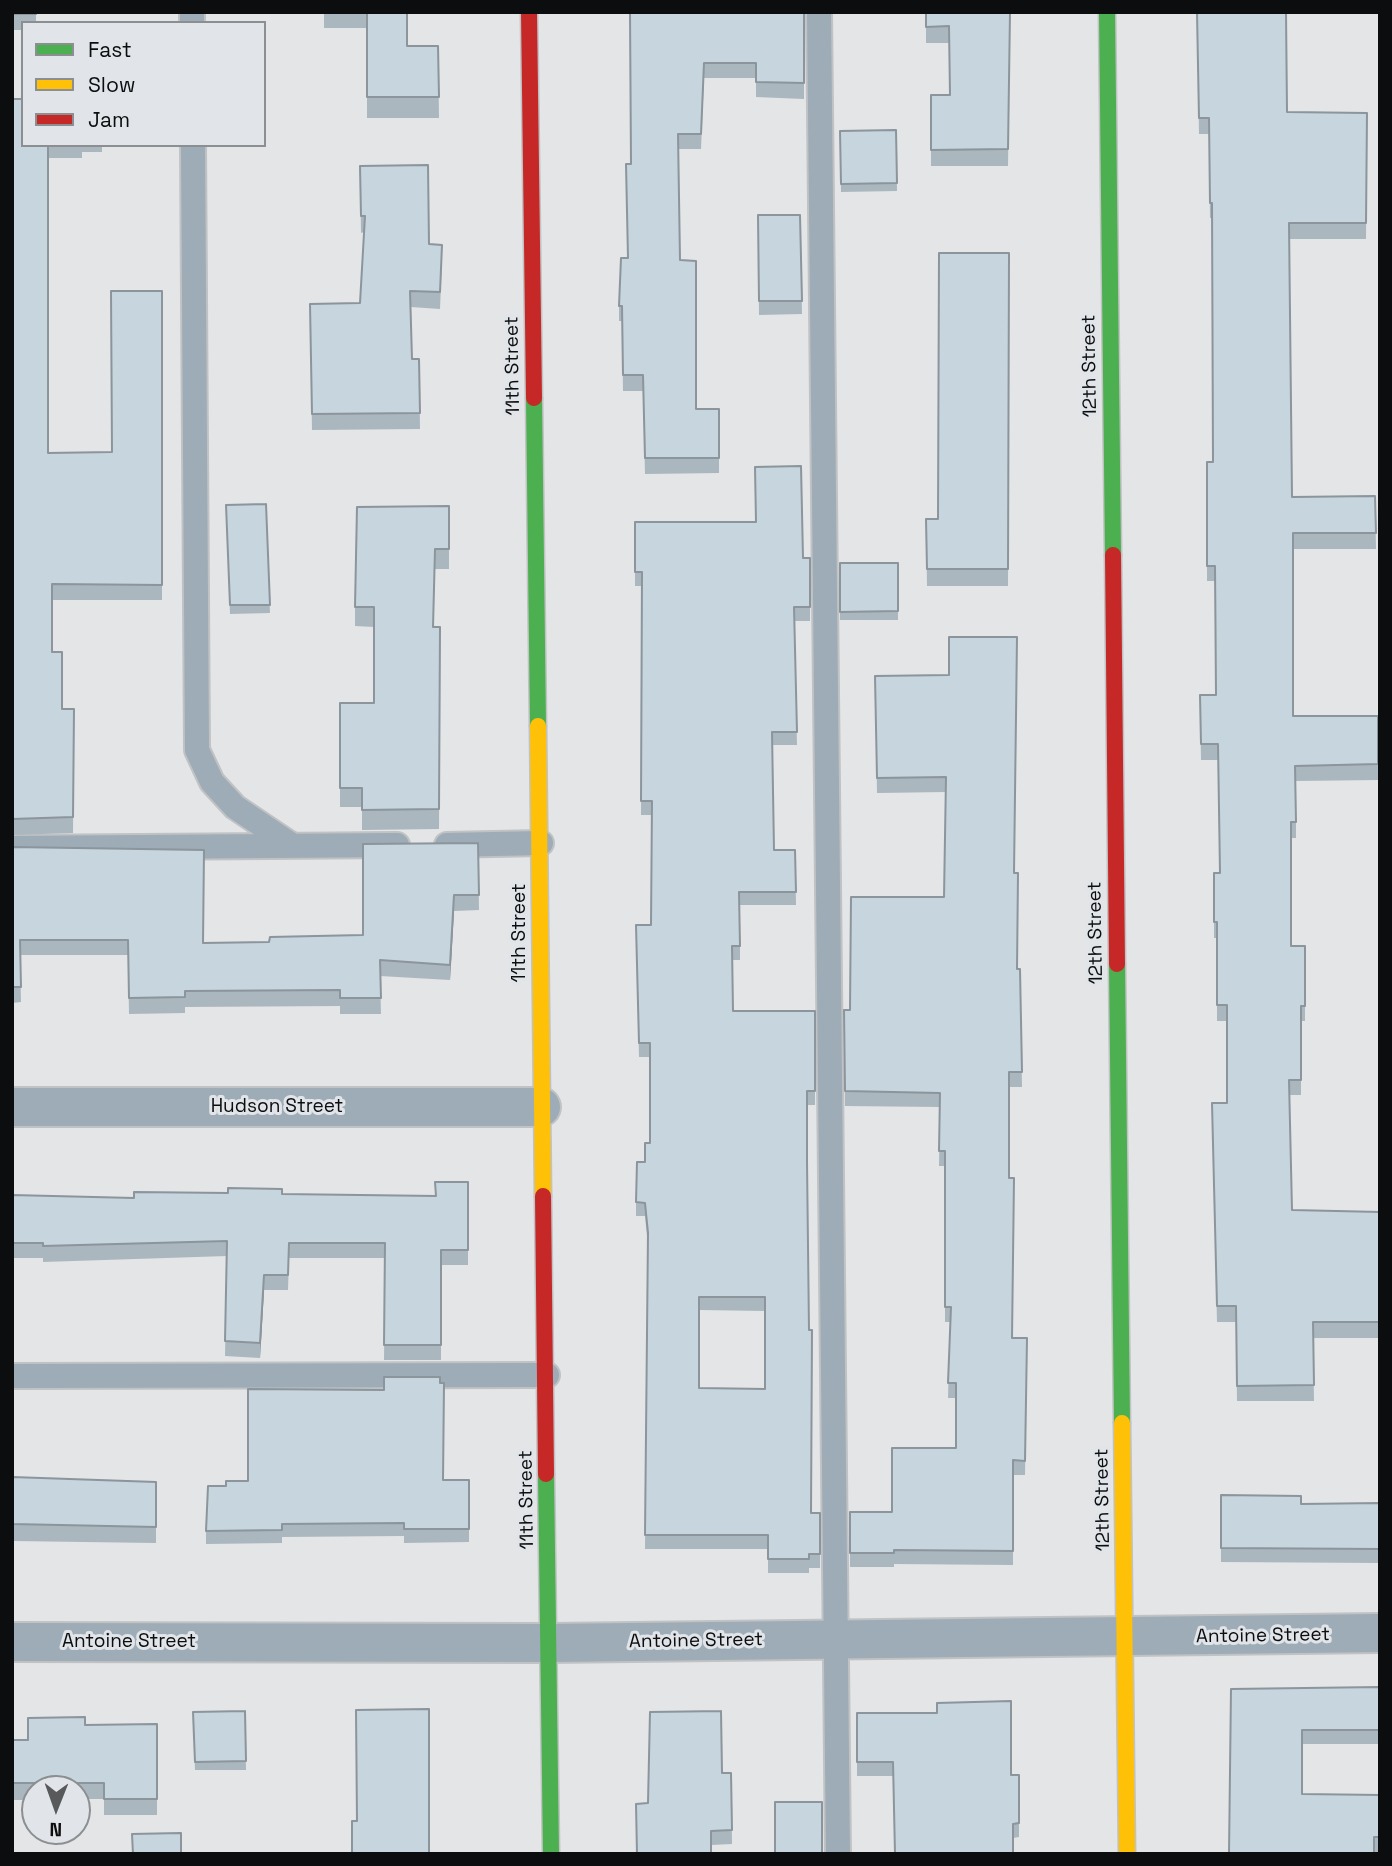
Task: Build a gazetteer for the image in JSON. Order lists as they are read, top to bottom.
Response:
{
  "streets": {
    "street": [
      "11th Street",
      "12th Street",
      "Hudson Street",
      "Antoine Street"
    ]
  },
  "crossings": [
    ["11th Street", "Hudson Street"],
    ["11th Street", "Antoine Street"],
    ["12th Street", "Antoine Street"]
  ],
  "legend": ["Fast", "Slow", "Jam"],
  "north": "bottom"
}
